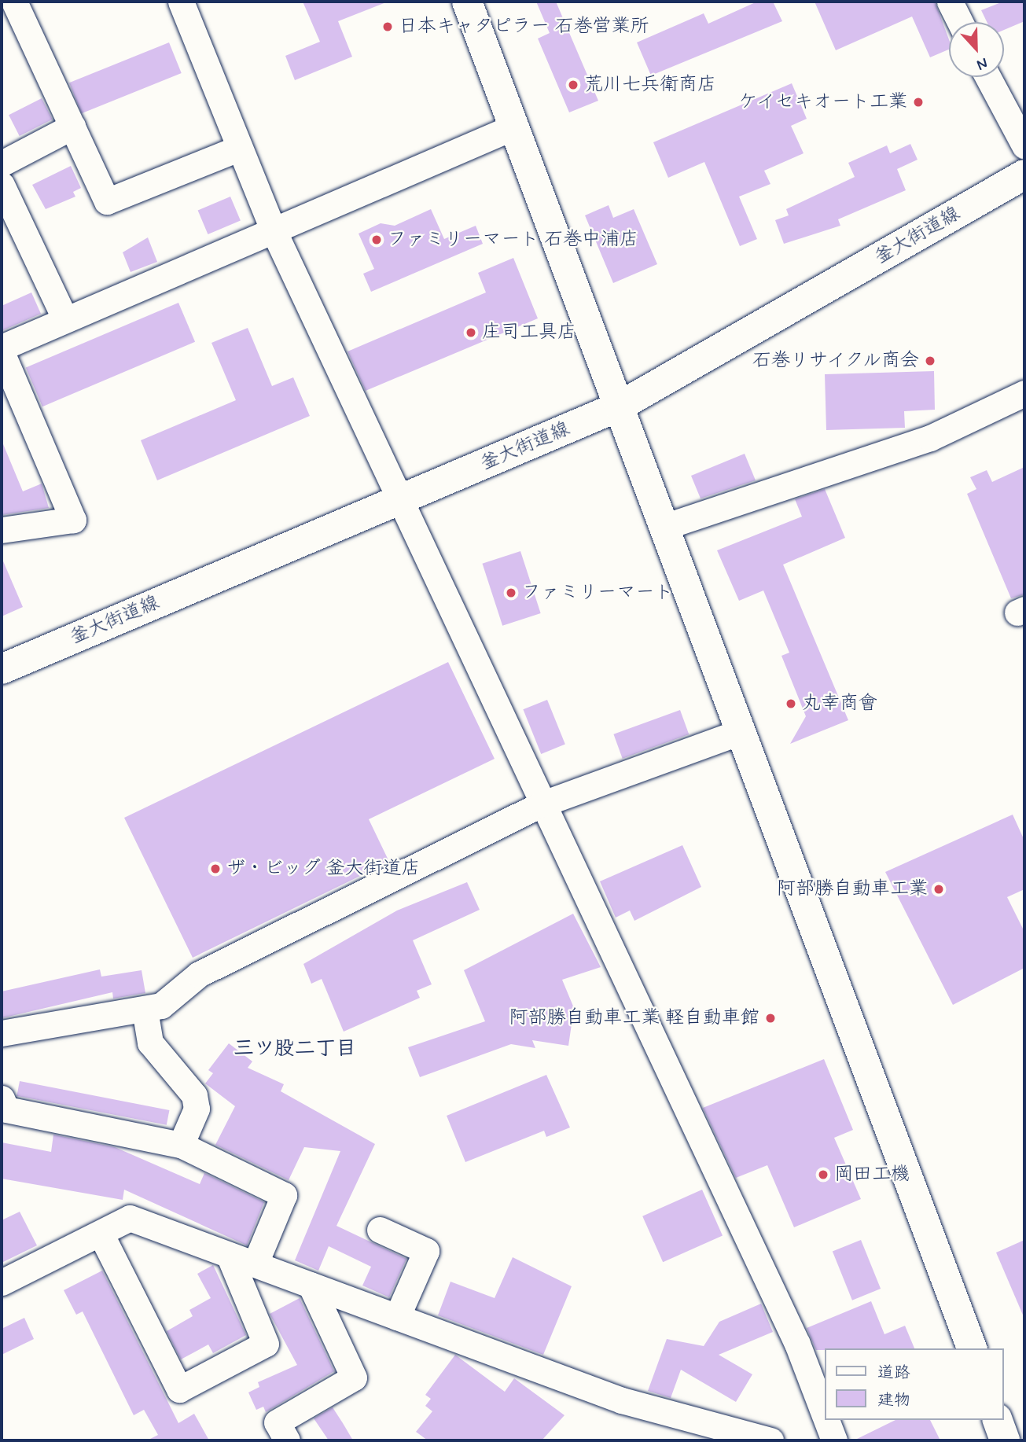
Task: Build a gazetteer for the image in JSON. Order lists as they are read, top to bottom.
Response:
{
  "streets": {
    "street": ["釜大街道線"]
  },
  "districts": ["三ツ股二丁目"],
  "places": [
    "日本キャタピラー 石巻営業所",
    "荒川七兵衛商店",
    "ケイセキオート工業",
    "ファミリーマート 石巻中浦店",
    "庄司工具店",
    "石巻リサイクル商会",
    "ファミリーマート",
    "丸幸商會",
    "ザ・ビッグ 釜大街道店",
    "阿部勝自動車工業",
    "阿部勝自動車工業 軽自動車館",
    "岡田工機"
  ],
  "legend": ["道路", "建物"],
  "north": "bottom"
}
